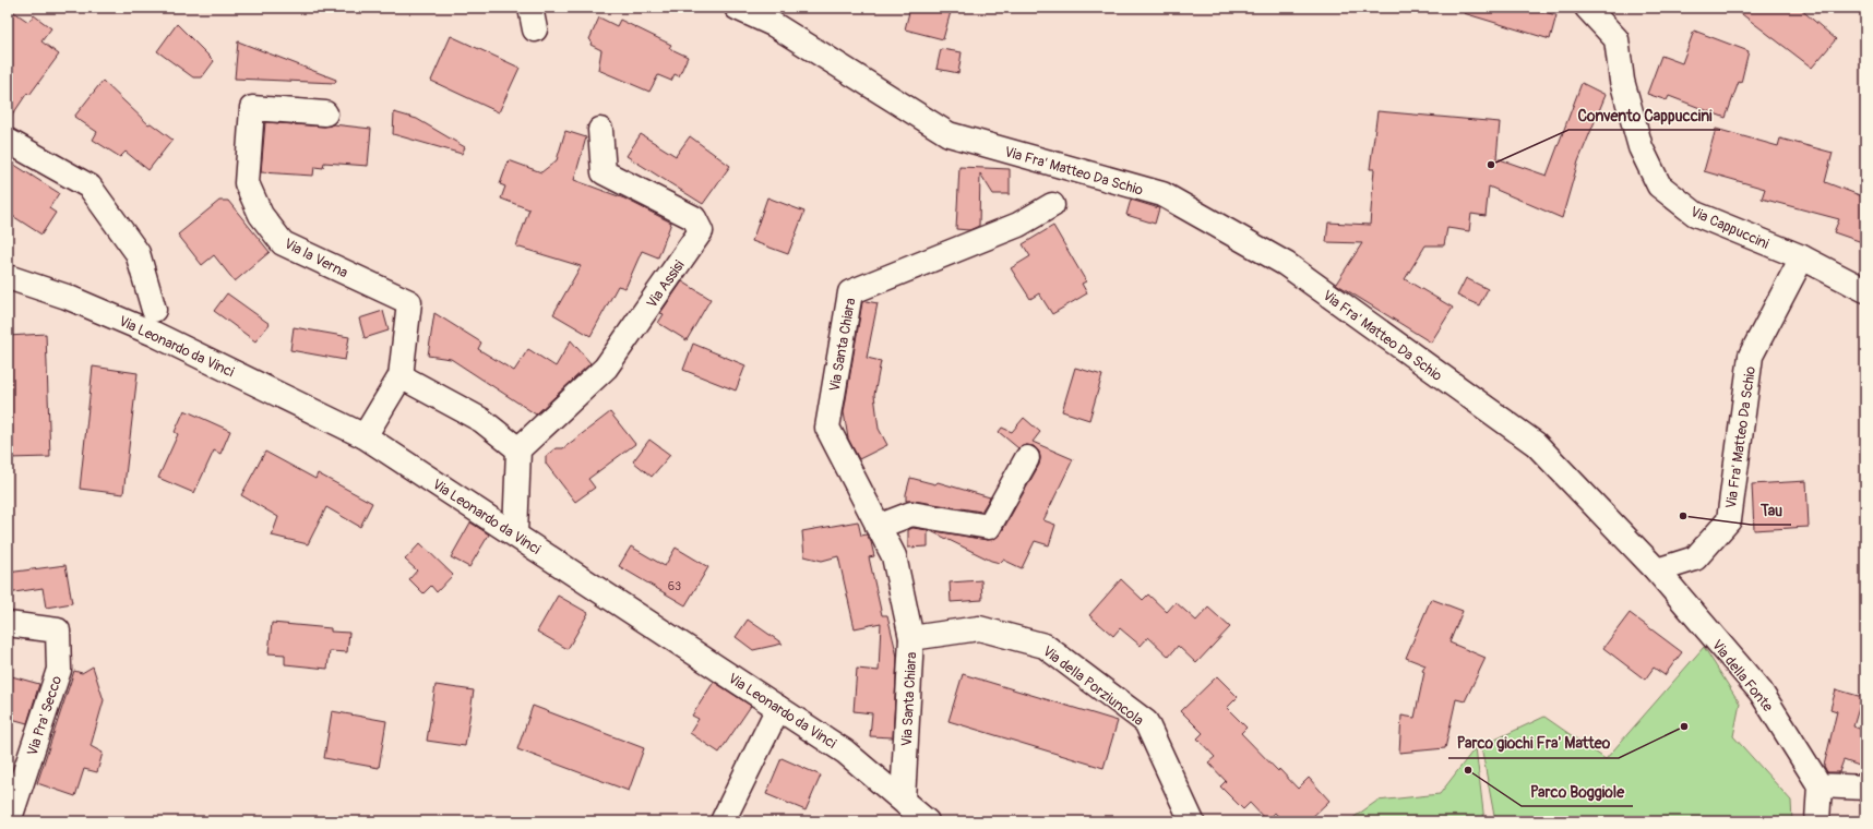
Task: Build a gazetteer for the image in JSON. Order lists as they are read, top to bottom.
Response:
{
  "streets": {
    "street": [
      "Via Fra' Matteo Da Schio",
      "Via Cappuccini",
      "Via la Verna",
      "Via Assisi",
      "Via Santa Chiara",
      "Via Leonardo da Vinci",
      "Via della Fonte",
      "Via della Porziuncola",
      "Via Pra' Secco"
    ]
  },
  "crossings": [
    ["Via Fra' Matteo Da Schio", "Via Cappuccini"],
    ["Via Fra' Matteo Da Schio", "Via della Fonte"],
    ["Via Santa Chiara", "Via Leonardo da Vinci"],
    ["Via Santa Chiara", "Via della Porziuncola"]
  ],
  "places": [
    "Convento Cappuccini",
    "Tau",
    "Parco giochi Fra' Matteo",
    "Parco Boggiole"
  ],
  "house_numbers": ["63"]
}
